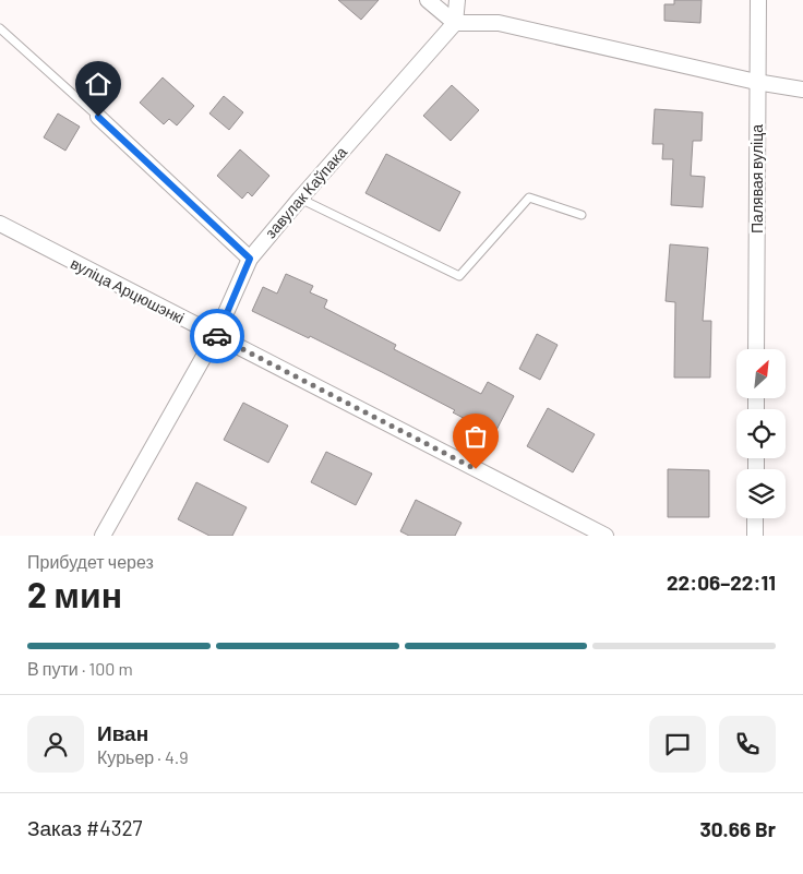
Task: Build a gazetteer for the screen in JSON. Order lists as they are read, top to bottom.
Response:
{
  "streets": {
    "street": ["Палявая вуліца", "завулак Каўпака", "вуліца Арцюшэнкі"]
  },
  "crossings": [
    ["завулак Каўпака", "вуліца Арцюшэнкі"]
  ],
  "north": "top right",
  "page": {
    "heading": ["2 мин", "Прибудет через", "22:06–22:11"],
    "panel": [
      "Иван",
      "Курьер · 4.9",
      "Заказ #4327",
      "30.66 Br"
    ],
    "bar": "В пути · 100 m"
  }
}
